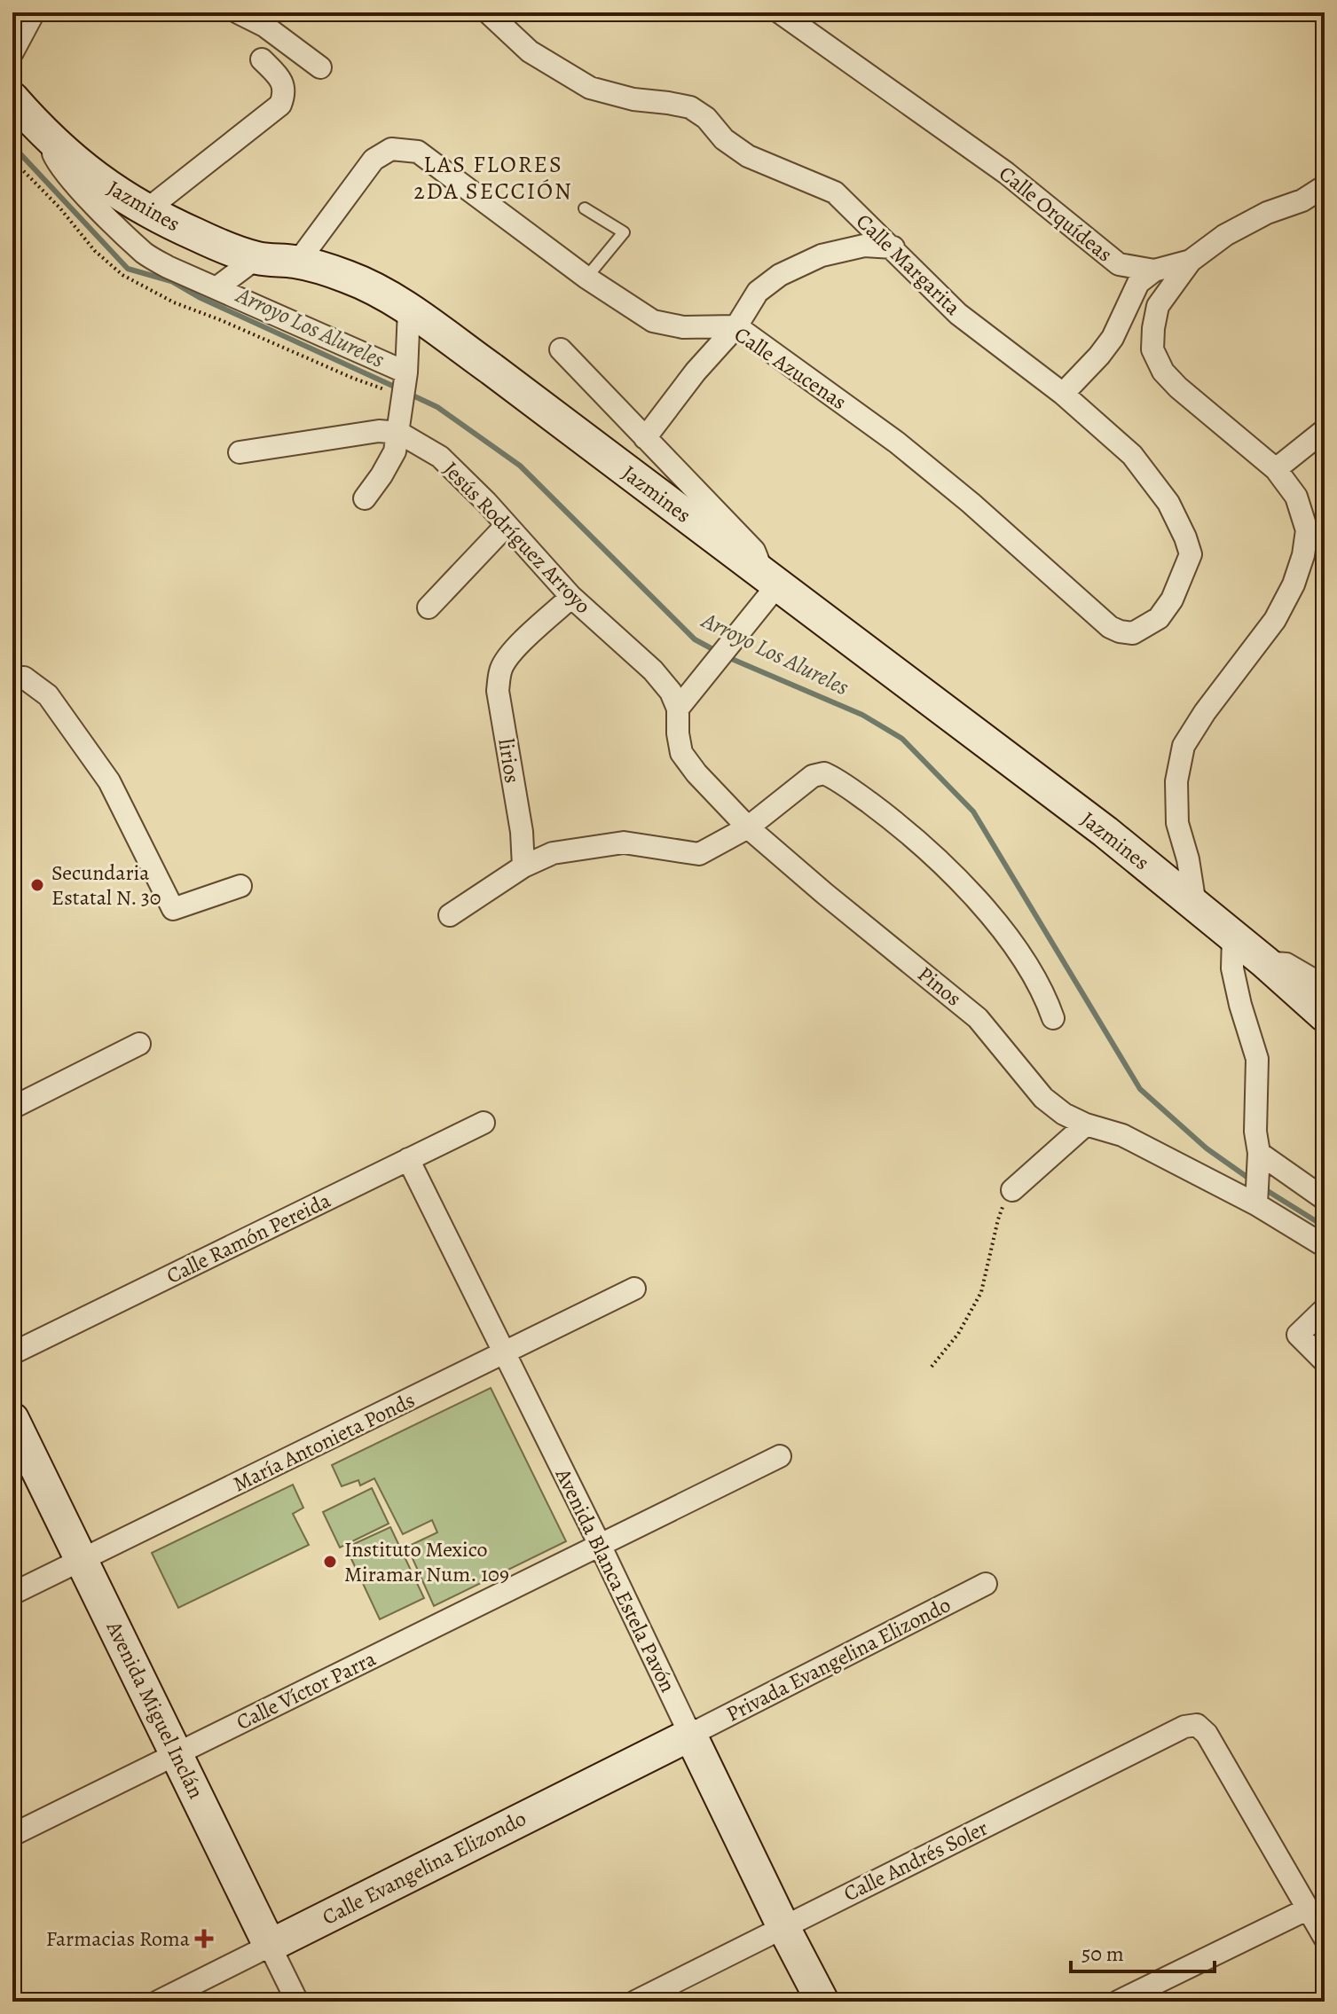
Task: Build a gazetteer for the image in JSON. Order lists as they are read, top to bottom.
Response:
{
  "streets": {
    "main road": [
      "Jazmines",
      "Avenida Blanca Estela Pavón",
      "Avenida Miguel Inclán",
      "Calle Evangelina Elizondo"
    ],
    "street": [
      "Calle Orquídeas",
      "Calle Margarita",
      "Calle Azucenas",
      "Jesús Rodríguez Arroyo",
      "lirios",
      "Pinos",
      "Calle Ramón Pereida",
      "María Antonieta Ponds",
      "Privada Evangelina Elizondo",
      "Calle Víctor Parra",
      "Calle Andrés Soler"
    ]
  },
  "crossings": [
    ["Jazmines", "Calle Azucenas"],
    ["Calle Margarita", "Calle Azucenas"],
    ["Jesús Rodríguez Arroyo", "lirios"],
    ["Jesús Rodríguez Arroyo", "Pinos"],
    ["Calle Ramón Pereida", "Avenida Blanca Estela Pavón"],
    ["María Antonieta Ponds", "Avenida Blanca Estela Pavón"],
    ["María Antonieta Ponds", "Avenida Miguel Inclán"],
    ["Avenida Blanca Estela Pavón", "Privada Evangelina Elizondo"],
    ["Avenida Blanca Estela Pavón", "Calle Víctor Parra"],
    ["Avenida Blanca Estela Pavón", "Calle Andrés Soler"],
    ["Avenida Blanca Estela Pavón", "Calle Evangelina Elizondo"],
    ["Privada Evangelina Elizondo", "Calle Evangelina Elizondo"],
    ["Calle Víctor Parra", "Avenida Miguel Inclán"],
    ["Avenida Miguel Inclán", "Calle Evangelina Elizondo"]
  ],
  "districts": ["LAS FLORES 2DA SECCIÓN"],
  "water": ["Arroyo Los Alureles"],
  "places": {
    "other": ["Secundaria Estatal N. 30", "Instituto Mexico Miramar Num. 109"],
    "health": ["Farmacias Roma"]
  },
  "scale_bar": "50 m"
}
